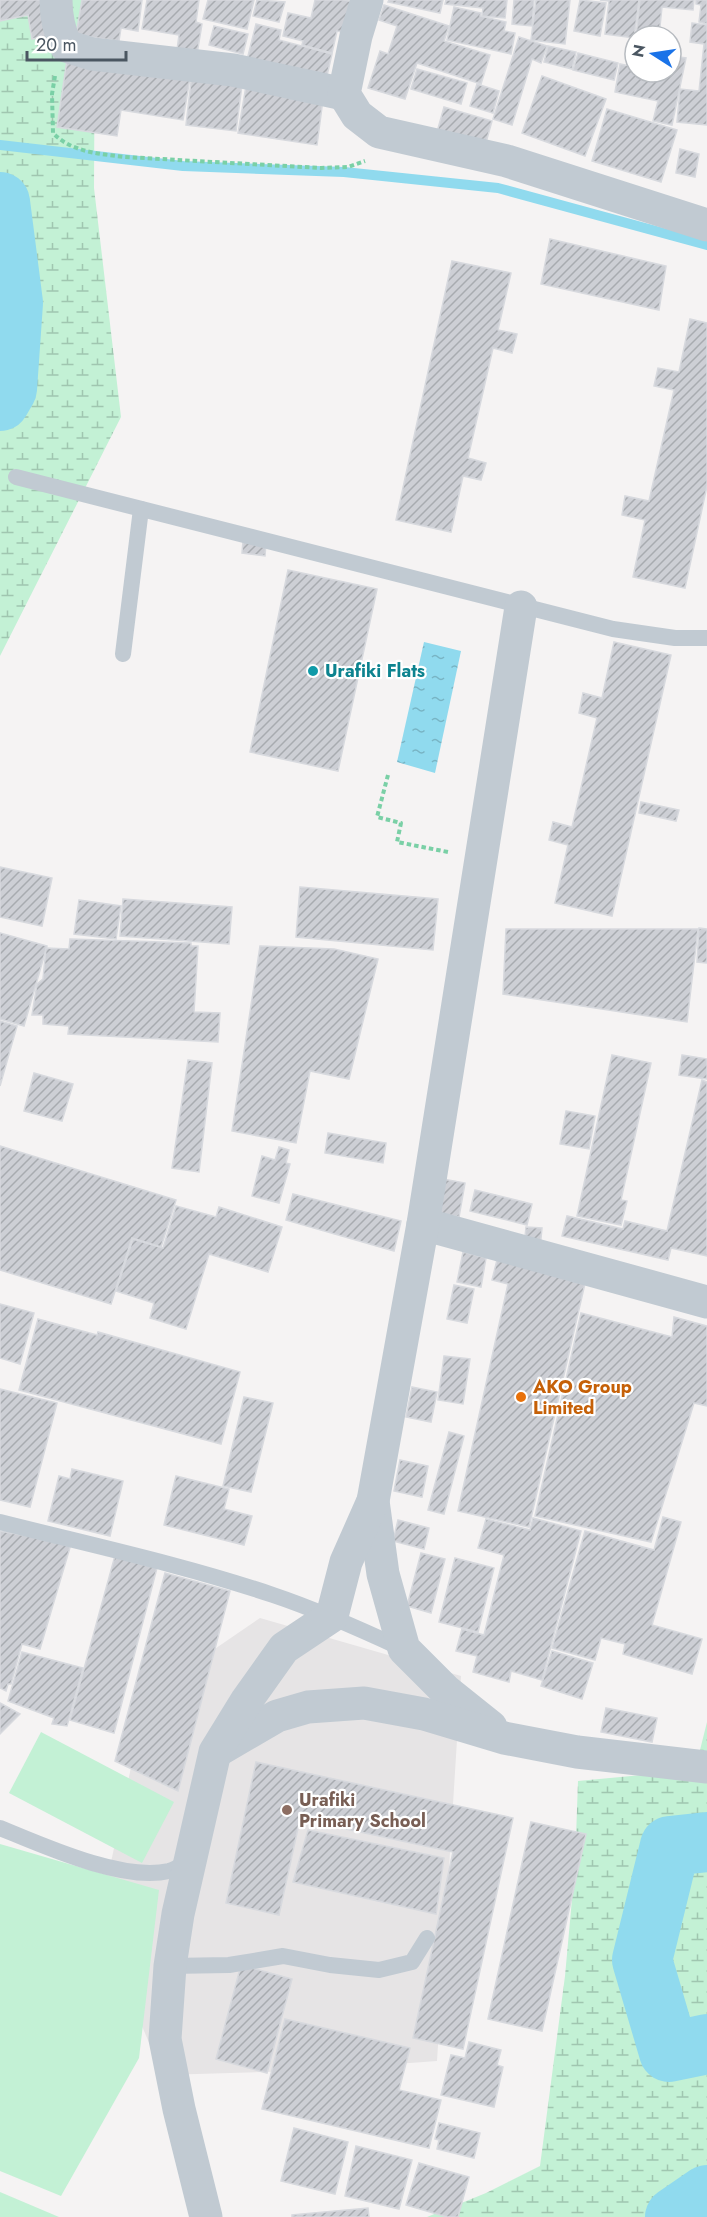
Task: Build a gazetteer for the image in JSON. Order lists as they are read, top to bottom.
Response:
{
  "places": ["Urafiki Flats", "AKO Group Limited", "Urafiki Primary School"],
  "scale_bar": "20 m",
  "north": "left"
}
